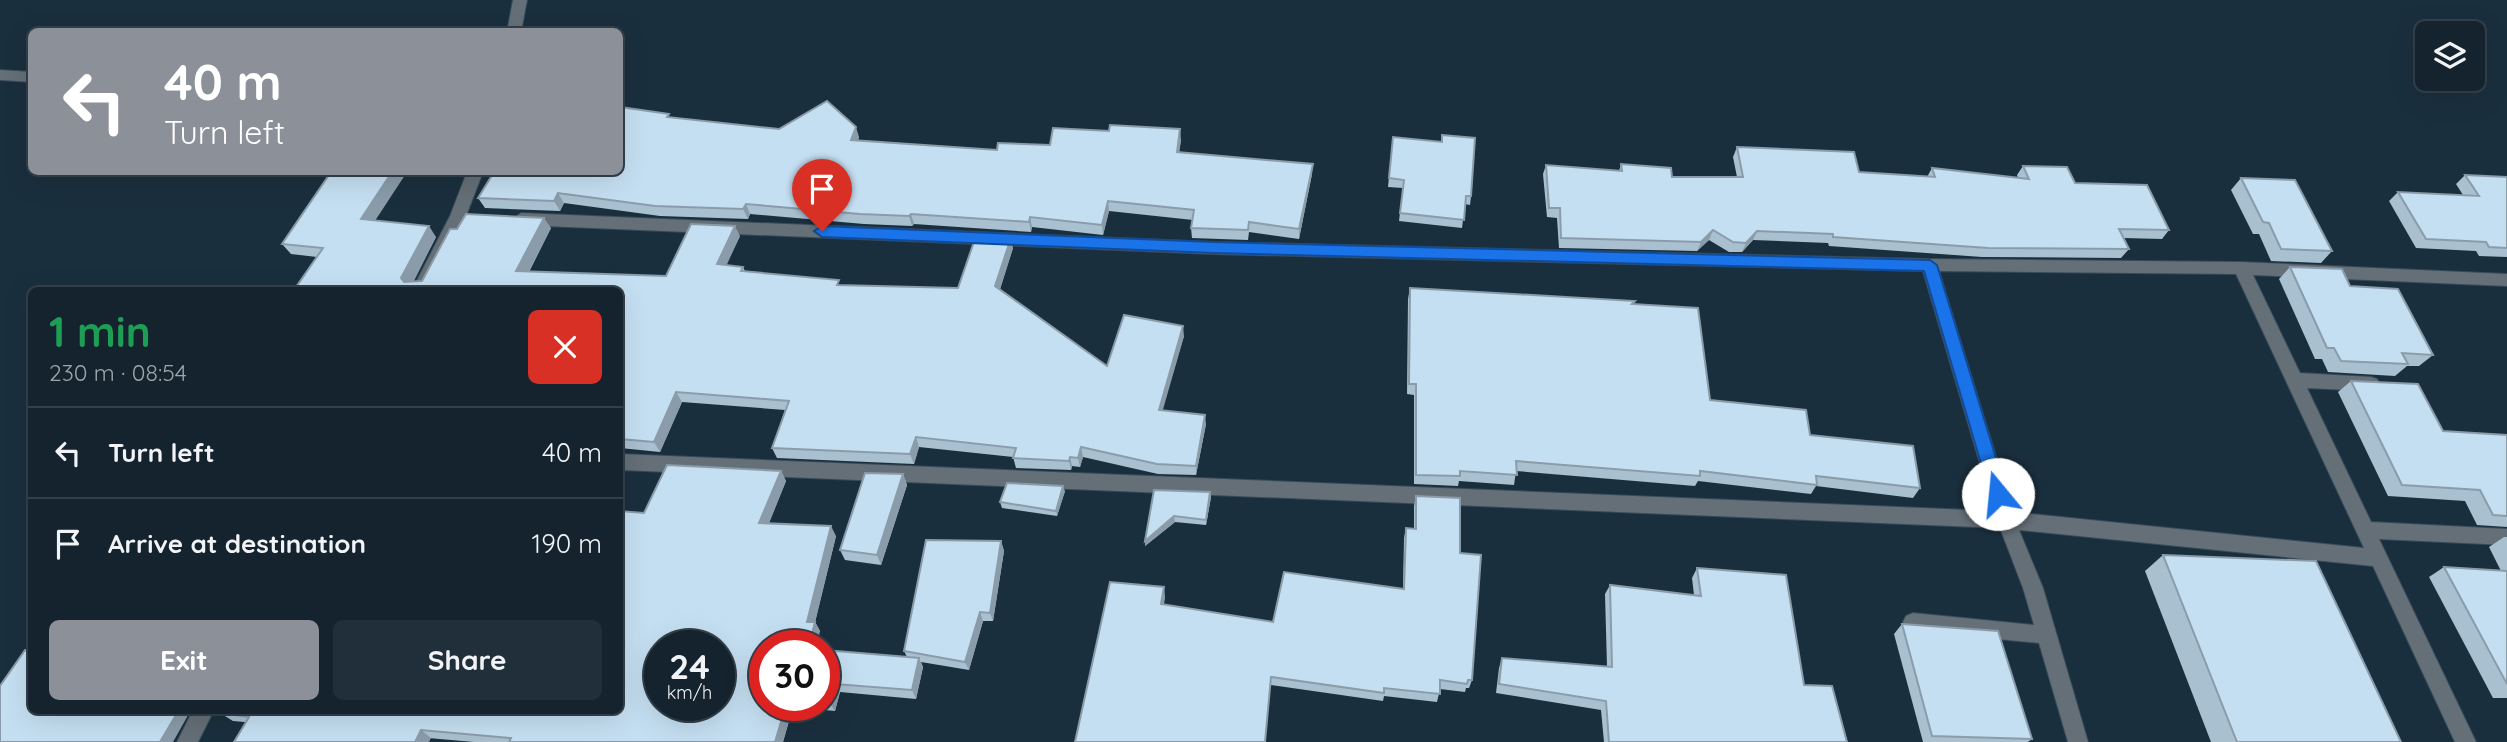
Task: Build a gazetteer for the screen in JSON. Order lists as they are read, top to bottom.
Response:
{
  "page": {
    "turn": ["40 m", "Turn left"],
    "heading": ["1 min", "230 m · 08:54"],
    "list": [
      {
        "name": "Turn left",
        "value": "40 m"
      },
      {
        "name": "Arrive at destination",
        "value": "190 m"
      }
    ],
    "buttons": ["Exit", "Share"],
    "speed": "24 km/h",
    "limit": "30"
  }
}
